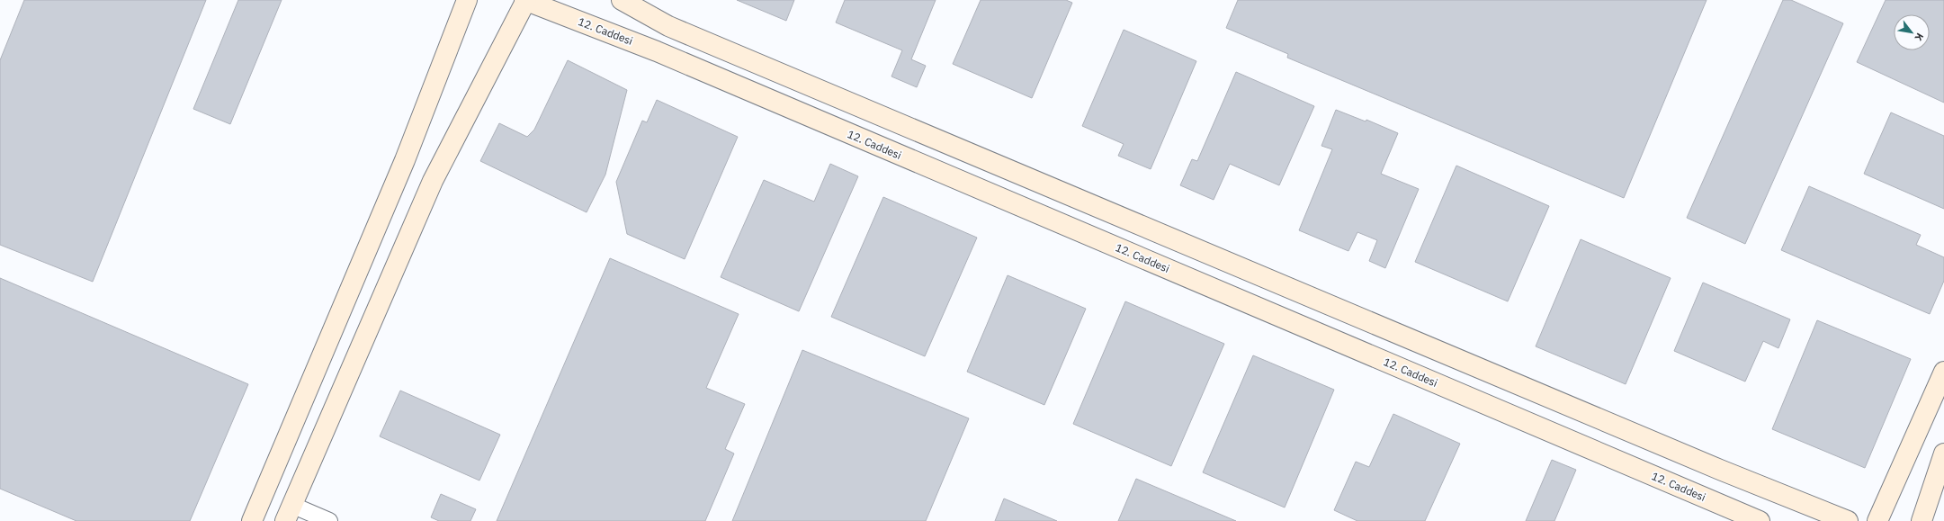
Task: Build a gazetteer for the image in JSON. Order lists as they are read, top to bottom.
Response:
{
  "streets": {
    "street": ["12. Caddesi"]
  },
  "north": "bottom right"
}
